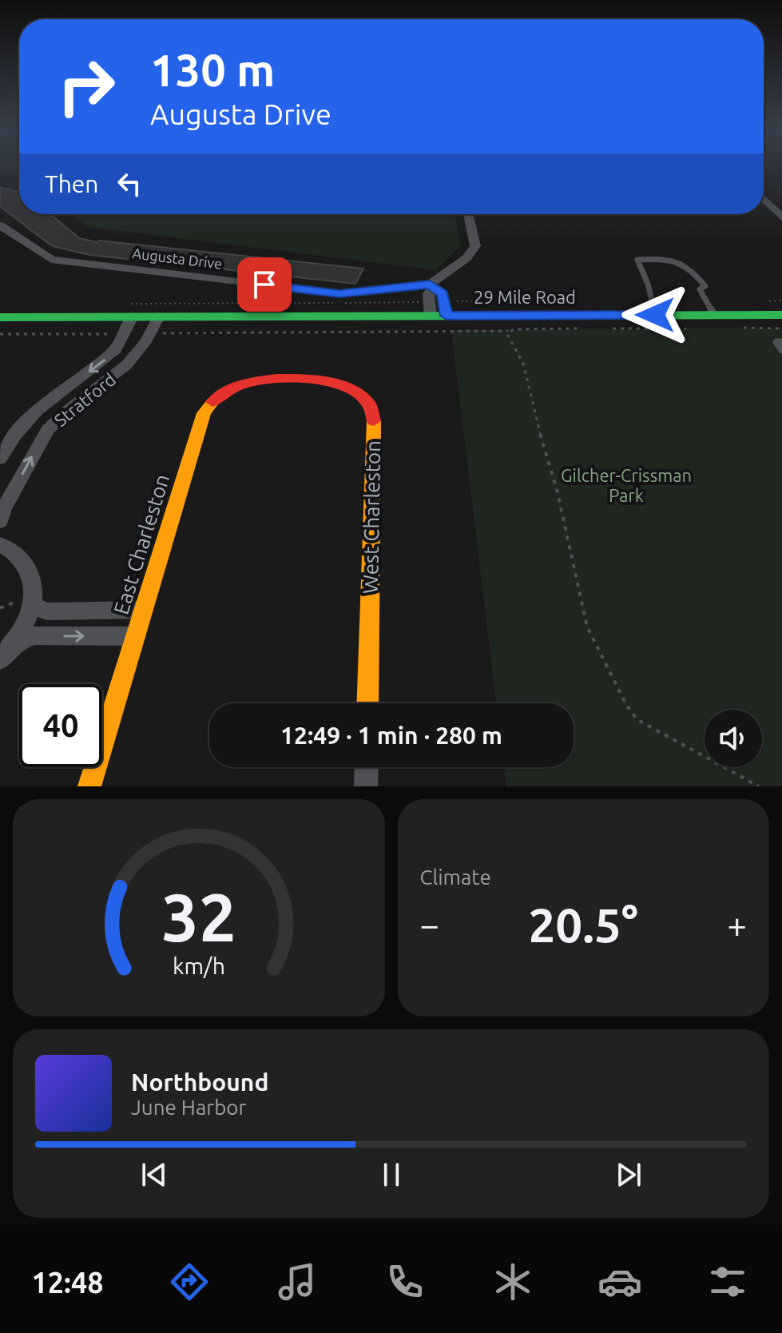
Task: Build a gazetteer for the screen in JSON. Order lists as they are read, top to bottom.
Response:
{
  "streets": {
    "street": [
      "Augusta Drive",
      "29 Mile Road",
      "Stratford",
      "West Charleston",
      "East Charleston"
    ]
  },
  "crossings": [
    ["Augusta Drive", "29 Mile Road"],
    ["29 Mile Road", "Stratford"],
    ["West Charleston", "East Charleston"]
  ],
  "parks": ["Gilcher-Crissman Park"],
  "page": {
    "turn": ["130 m", "Augusta Drive"],
    "then": "Then",
    "limit": "40",
    "trip": "12:49 · 1 min · 280 m",
    "tile": "Climate",
    "heat": ["−", "20.5°", "+"],
    "song": ["Northbound", "June Harbor"],
    "tabs": "12:48",
    "gauge": ["32", "km/h"]
  }
}
